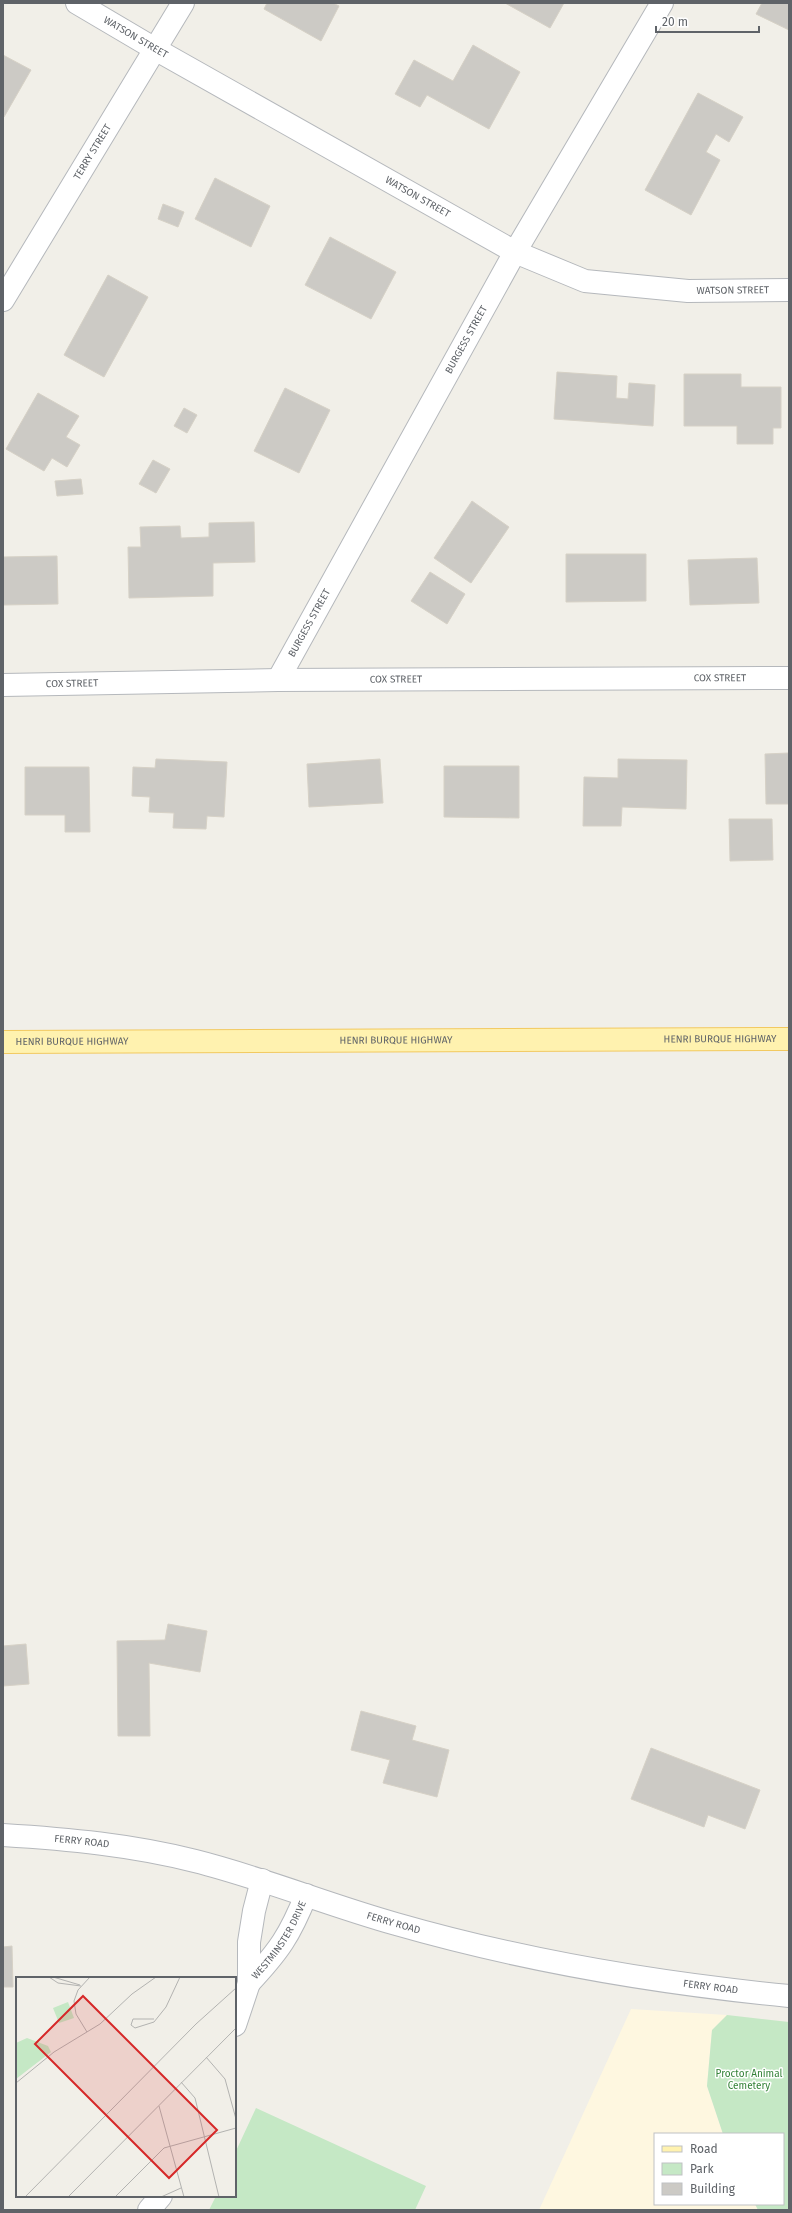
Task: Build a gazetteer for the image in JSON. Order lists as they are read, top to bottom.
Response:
{
  "streets": {
    "main road": ["HENRI BURQUE HIGHWAY"],
    "street": [
      "WATSON STREET",
      "TERRY STREET",
      "BURGESS STREET",
      "COX STREET",
      "FERRY ROAD",
      "WESTMINSTER DRIVE"
    ]
  },
  "crossings": [
    ["WATSON STREET", "TERRY STREET"],
    ["WATSON STREET", "BURGESS STREET"],
    ["BURGESS STREET", "COX STREET"],
    ["FERRY ROAD", "WESTMINSTER DRIVE"]
  ],
  "parks": ["Proctor Animal Cemetery"],
  "legend": ["Road", "Park", "Building"],
  "scale_bar": "20 m"
}
